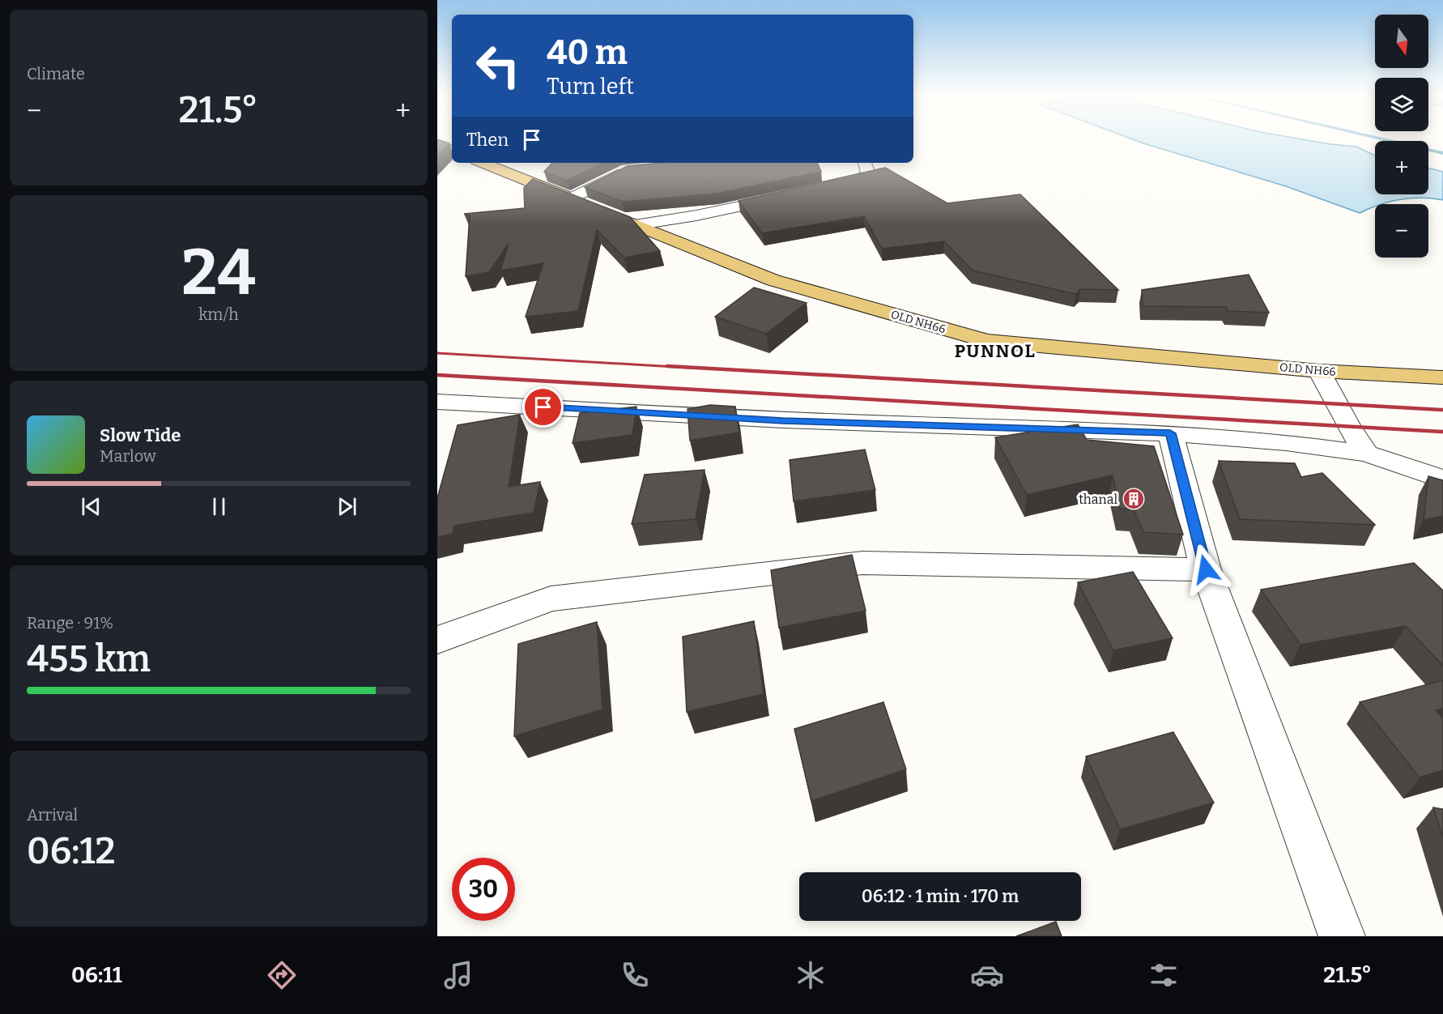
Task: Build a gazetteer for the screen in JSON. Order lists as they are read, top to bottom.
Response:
{
  "streets": {
    "main road": ["OLD NH66"]
  },
  "districts": ["PUNNOL"],
  "places": {
    "building": ["thanal"]
  },
  "north": "bottom",
  "page": {
    "tile": [
      "Climate",
      ["24", "km/h"],
      ["Range · 91%", "455 km"],
      ["Arrival", "06:12"]
    ],
    "map_buttons": ["+", "−"],
    "turn": ["40 m", "Turn left"],
    "heat": ["−", "21.5°", "+"],
    "then": "Then",
    "song": ["Slow Tide", "Marlow"],
    "limit": "30",
    "trip": "06:12 · 1 min · 170 m",
    "tabs": ["06:11", "21.5°"]
  }
}
